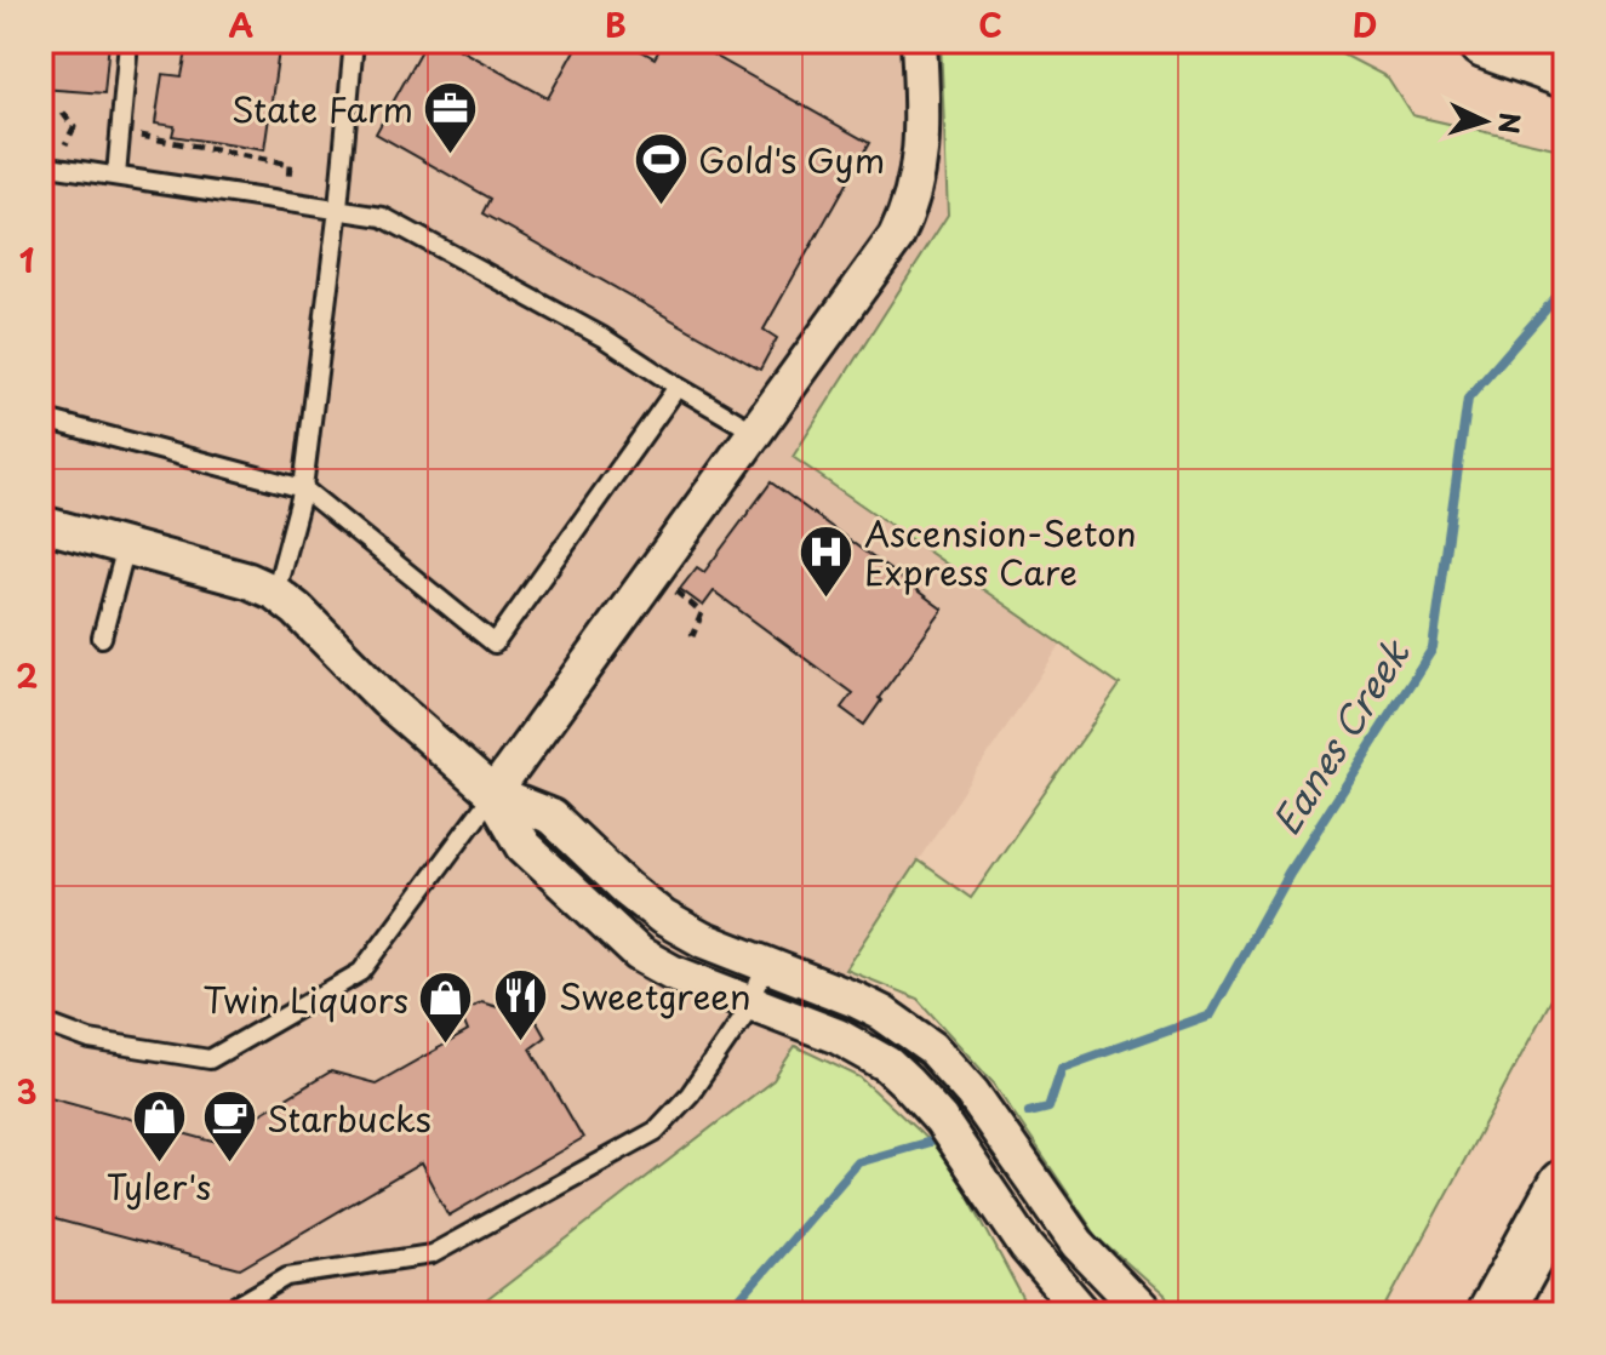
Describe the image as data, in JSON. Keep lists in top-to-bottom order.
{
  "water": ["Eanes Creek"],
  "places": {
    "office": ["State Farm"],
    "sports": ["Gold's Gym"],
    "hospital": ["Ascension-Seton Express Care"],
    "restaurant": ["Sweetgreen"],
    "shop": ["Twin Liquors", "Tyler's"],
    "cafe": ["Starbucks"]
  },
  "north": "right",
  "grid": {
    "columns": [
      "A",
      "B",
      "C",
      "D"
    ],
    "rows": ["1", "2", "3"]
  }
}
